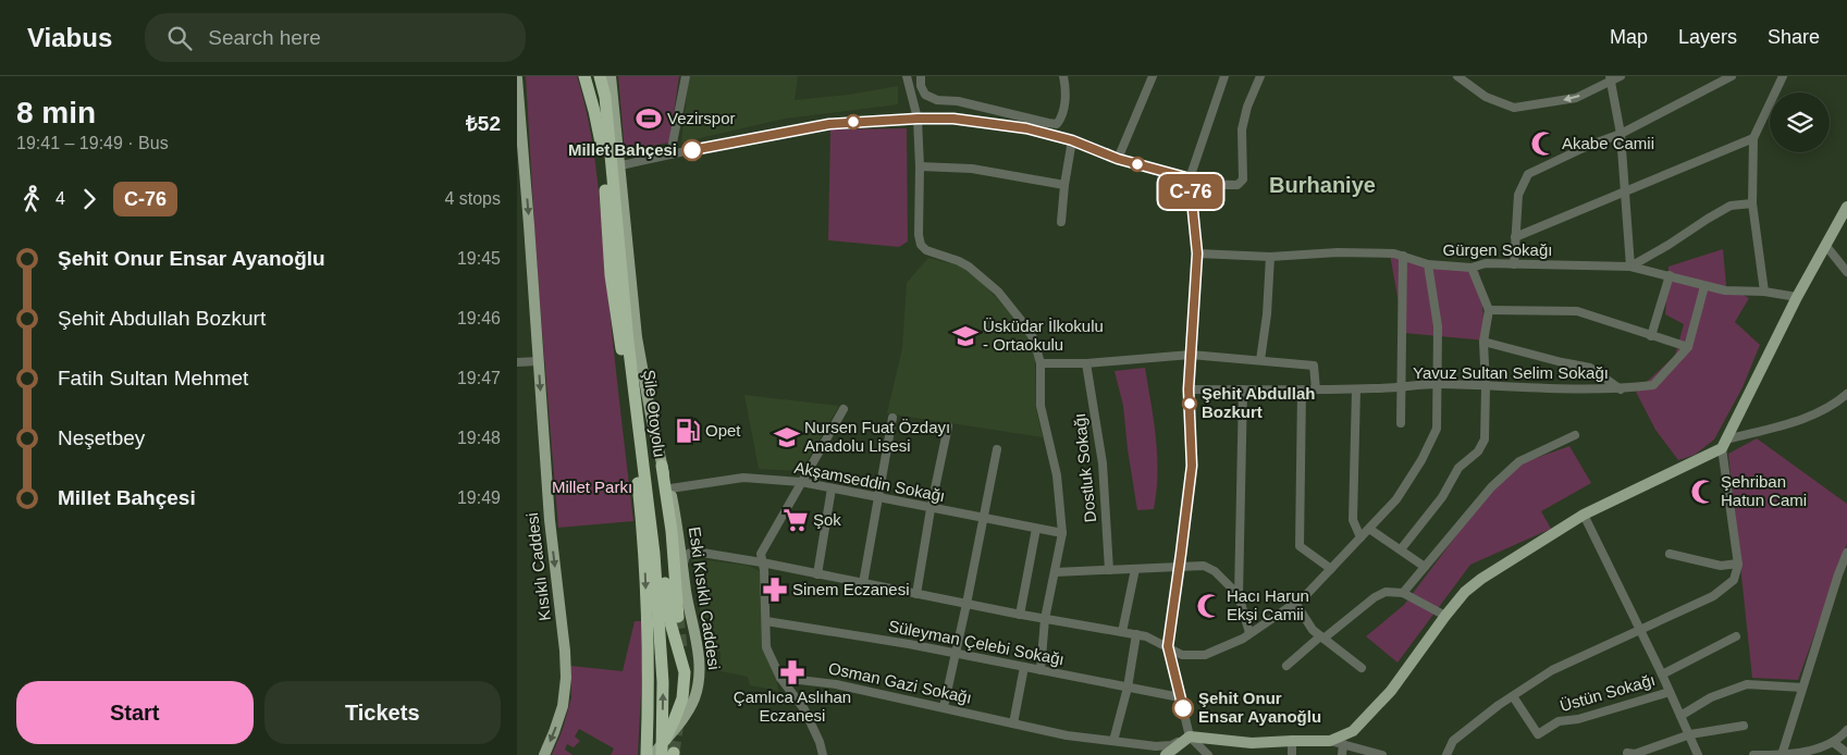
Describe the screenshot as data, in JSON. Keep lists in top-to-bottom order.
{
  "streets": {
    "highway": ["Şile Otoyolu"],
    "main road": ["Kısıklı Caddesi", "Eski Kısıklı Caddesi"],
    "street": [
      "Gürgen Sokağı",
      "Yavuz Sultan Selim Sokağı",
      "Dostluk Sokağı",
      "Akşamseddin Sokağı",
      "Süleyman Çelebi Sokağı",
      "Osman Gazi Sokağı",
      "Üstün Sokağı"
    ]
  },
  "crossings": [
    ["Gürgen Sokağı", "Yavuz Sultan Selim Sokağı"],
    ["Akşamseddin Sokağı", "Eski Kısıklı Caddesi"]
  ],
  "one_way": ["Kısıklı Caddesi"],
  "districts": ["Burhaniye"],
  "parks": ["Millet Parkı"],
  "places": {
    "sports": ["Vezirspor"],
    "mosque": ["Akabe Camii", "Şehriban Hatun Cami", "Hacı Harun Ekşi Camii"],
    "other": ["Millet Bahçesi", "Şehit Abdullah Bozkurt", "Şehit Onur Ensar Ayanoğlu"],
    "school or university": ["Üsküdar İlkokulu - Ortaokulu", "Nursen Fuat Özdayı Anadolu Lisesi"],
    "fuel station": ["Opet"],
    "supermarket": ["Şok"],
    "pharmacy": ["Sinem Eczanesi", "Çamlıca Aslıhan Eczanesi"]
  },
  "lines": ["bus line C-76"],
  "page": {
    "header": "Viabus",
    "search": "Search here",
    "nav": ["Map", "Layers", "Share"],
    "heading": ["8 min", "19:41 – 19:49 · Bus", "₺52"],
    "on_map": "C-76",
    "legs": ["4", "C-76", "4 stops"],
    "list": [
      {
        "name": "Şehit Onur Ensar Ayanoğlu",
        "value": "19:45"
      },
      {
        "name": "Şehit Abdullah Bozkurt",
        "value": "19:46"
      },
      {
        "name": "Fatih Sultan Mehmet",
        "value": "19:47"
      },
      {
        "name": "Neşetbey",
        "value": "19:48"
      },
      {
        "name": "Millet Bahçesi",
        "value": "19:49"
      }
    ],
    "buttons": ["Start", "Tickets"]
  }
}
